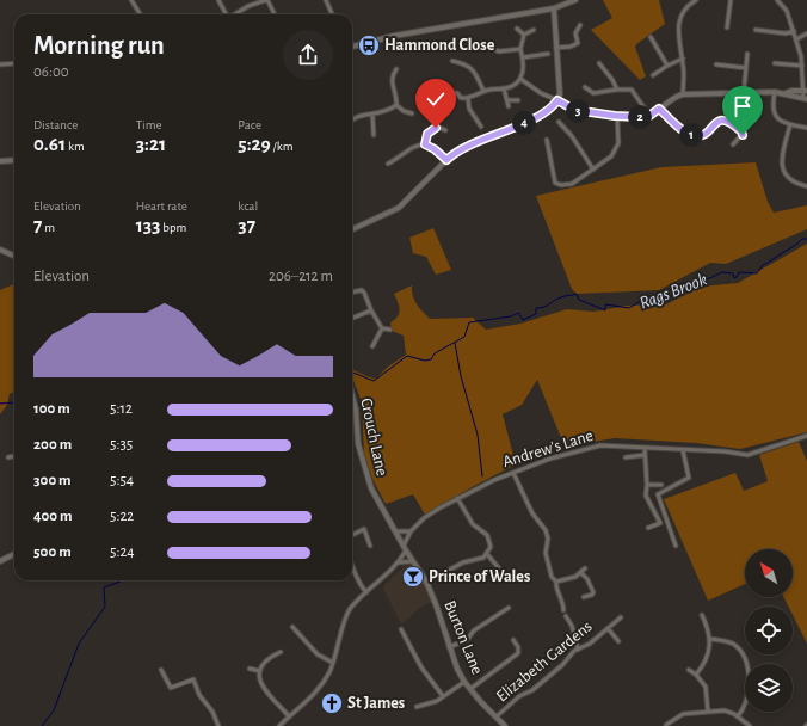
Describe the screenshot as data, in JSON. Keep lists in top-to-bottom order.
{
  "streets": {
    "street": [
      "Crouch Lane",
      "Andrew's Lane",
      "Burton Lane",
      "Elizabeth Gardens"
    ]
  },
  "crossings": [
    ["Crouch Lane", "Andrew's Lane"],
    ["Crouch Lane", "Burton Lane"],
    ["Burton Lane", "Elizabeth Gardens"]
  ],
  "water": ["Rags Brook"],
  "places": {
    "bus stop": ["Hammond Close"],
    "bar": ["Prince of Wales"],
    "church": ["St James"]
  },
  "north": "top left",
  "page": {
    "heading": ["Morning run", "06:00"],
    "stats": [
      ["Distance", "0.61 km"],
      ["Time", "3:21"],
      ["Pace", "5:29 /km"],
      ["Elevation", "7 m"],
      ["Heart rate", "133 bpm"],
      ["kcal", "37"]
    ],
    "pins": [
      "3",
      "2",
      "4",
      "1"
    ],
    "chart": ["Elevation", "206–212 m"],
    "list": [
      {
        "name": "100 m",
        "note": "5:12"
      },
      {
        "name": "200 m",
        "note": "5:35"
      },
      {
        "name": "300 m",
        "note": "5:54"
      },
      {
        "name": "400 m",
        "note": "5:22"
      },
      {
        "name": "500 m",
        "note": "5:24"
      }
    ]
  }
}
